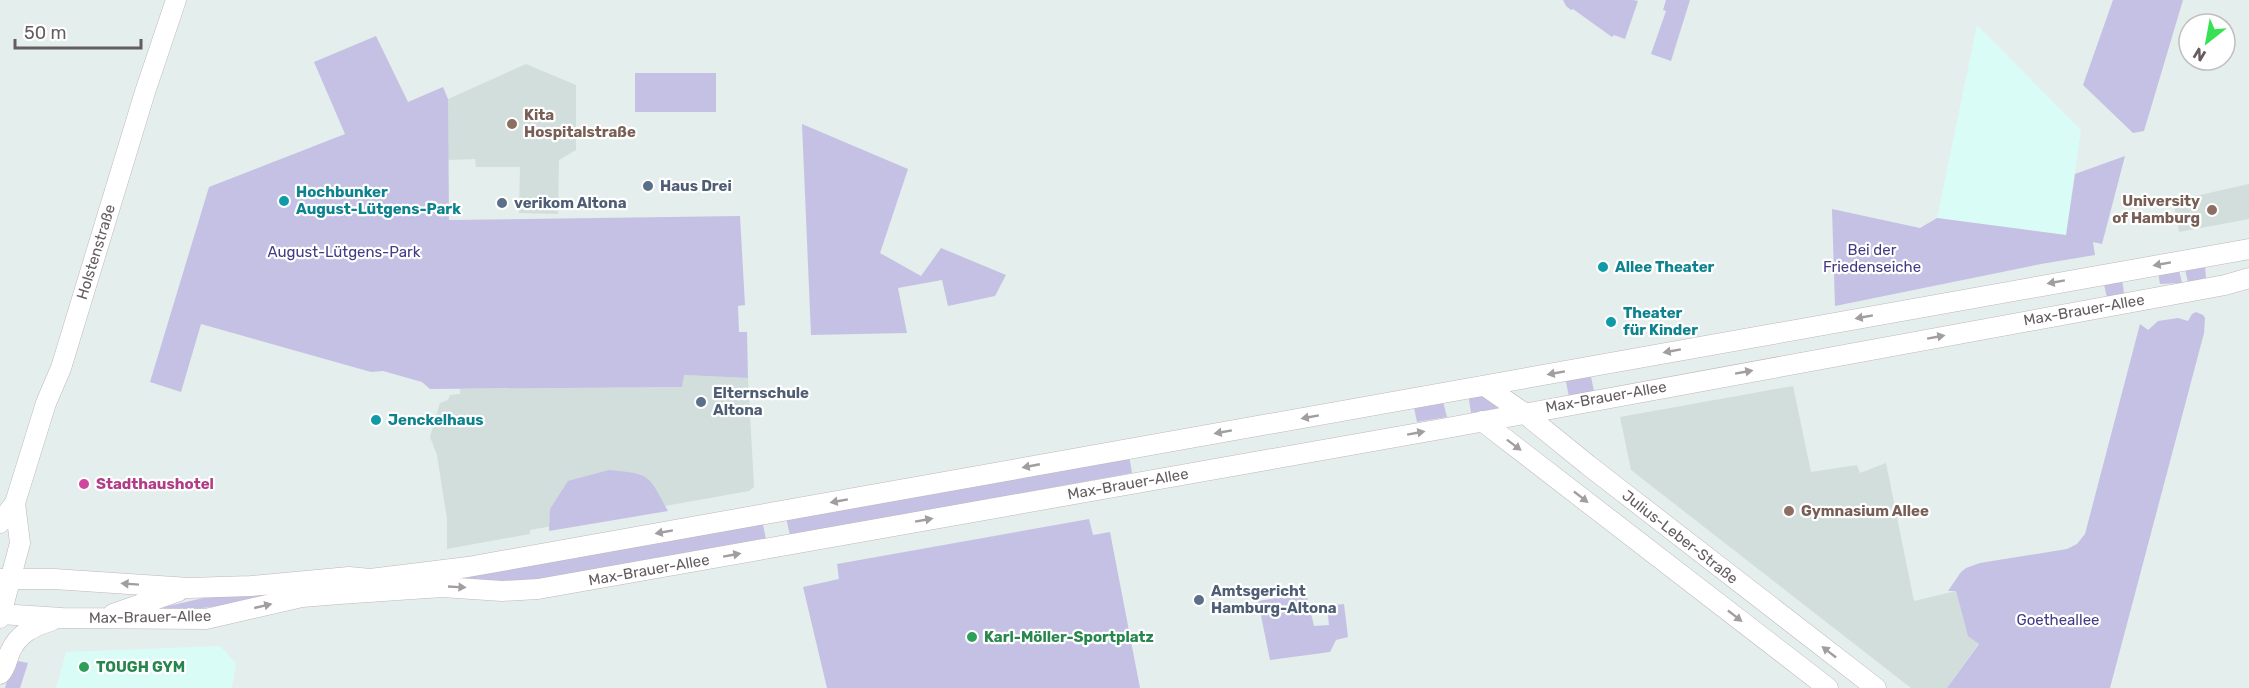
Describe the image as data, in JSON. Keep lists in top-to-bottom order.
{
  "streets": {
    "main road": ["Holstenstraße", "Max-Brauer-Allee", "Julius-Leber-Straße"]
  },
  "crossings": [
    ["Holstenstraße", "Max-Brauer-Allee"],
    ["Max-Brauer-Allee", "Julius-Leber-Straße"]
  ],
  "parks": ["Bei der Friedenseiche", "August-Lütgens-Park", "Goetheallee"],
  "places": [
    "Kita Hospitalstraße",
    "Haus Drei",
    "Hochbunker August-Lütgens-Park",
    "verikom Altona",
    "University of Hamburg",
    "Allee Theater",
    "Theater für Kinder",
    "Elternschule Altona",
    "Jenckelhaus",
    "Stadthaushotel",
    "Gymnasium Allee",
    "Amtsgericht Hamburg-Altona",
    "Karl-Möller-Sportplatz",
    "TOUGH GYM"
  ],
  "scale_bar": "50 m",
  "north": "bottom left"
}
